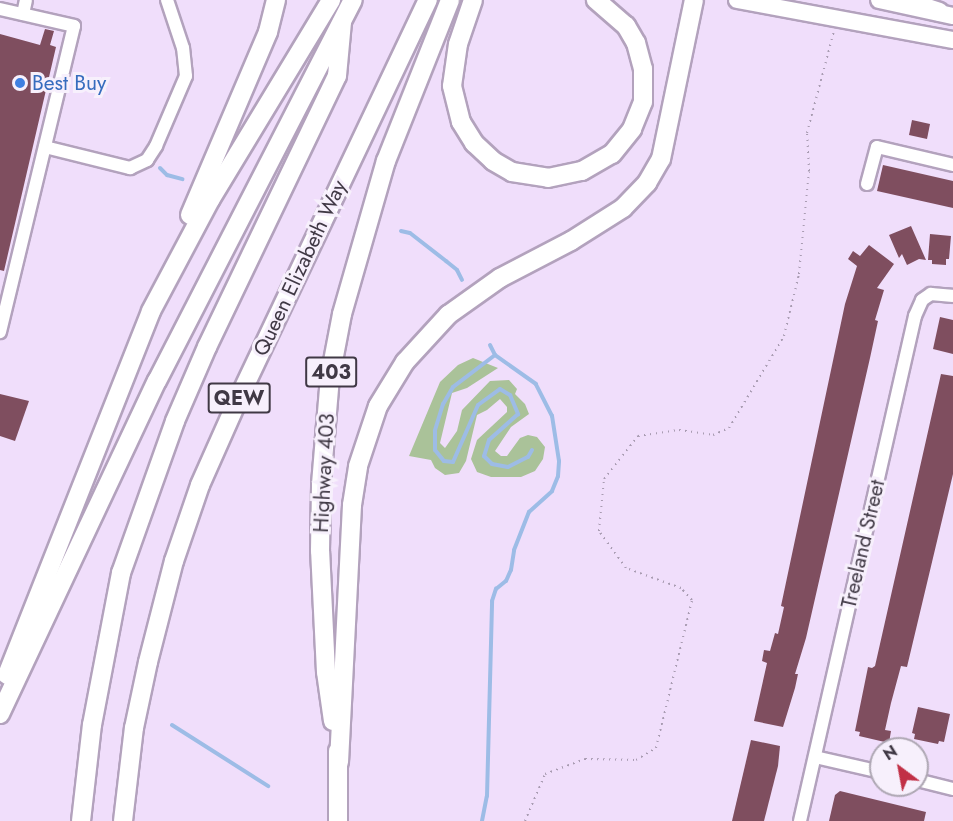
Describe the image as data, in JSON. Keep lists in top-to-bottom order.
{
  "streets": {
    "highway": [
      "Queen Elizabeth Way",
      "403",
      "QEW",
      "Highway 403"
    ],
    "street": ["Treeland Street"]
  },
  "places": ["Best Buy"],
  "north": "top left"
}
